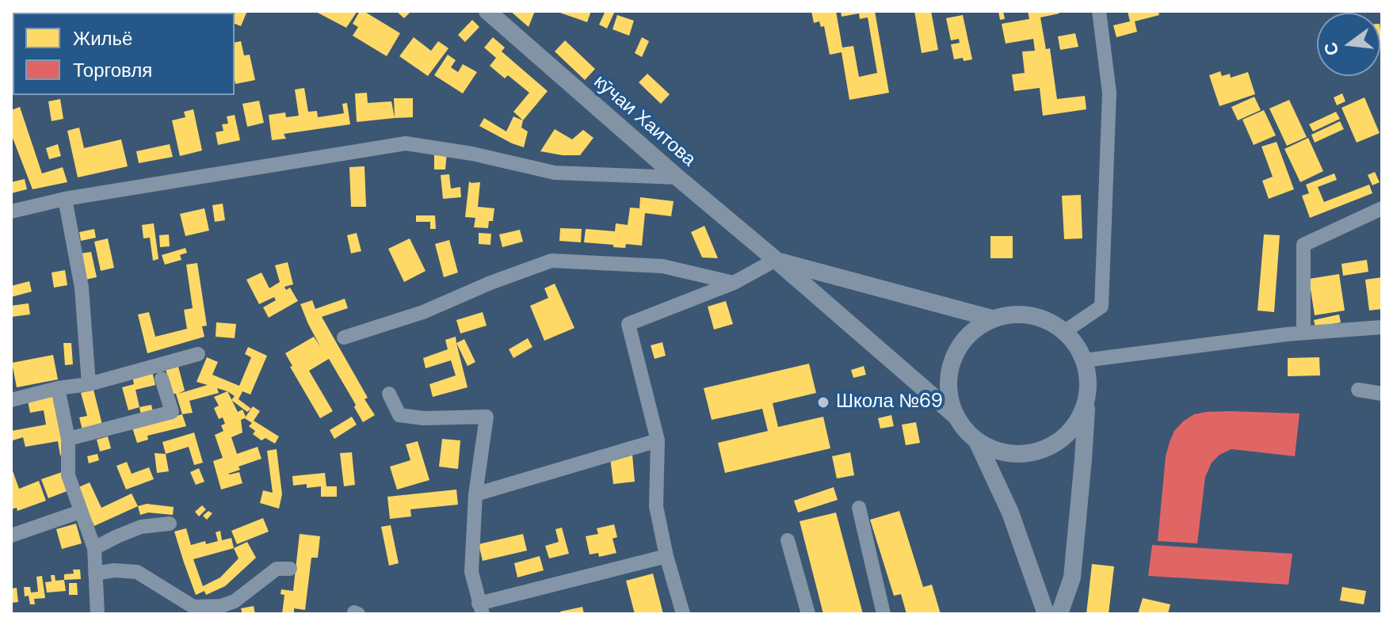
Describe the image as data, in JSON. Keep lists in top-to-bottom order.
{
  "streets": {
    "main road": ["кӯчаи Хаитова"]
  },
  "places": ["Школа №69"],
  "legend": ["Жильё", "Торговля"],
  "north": "left"
}
